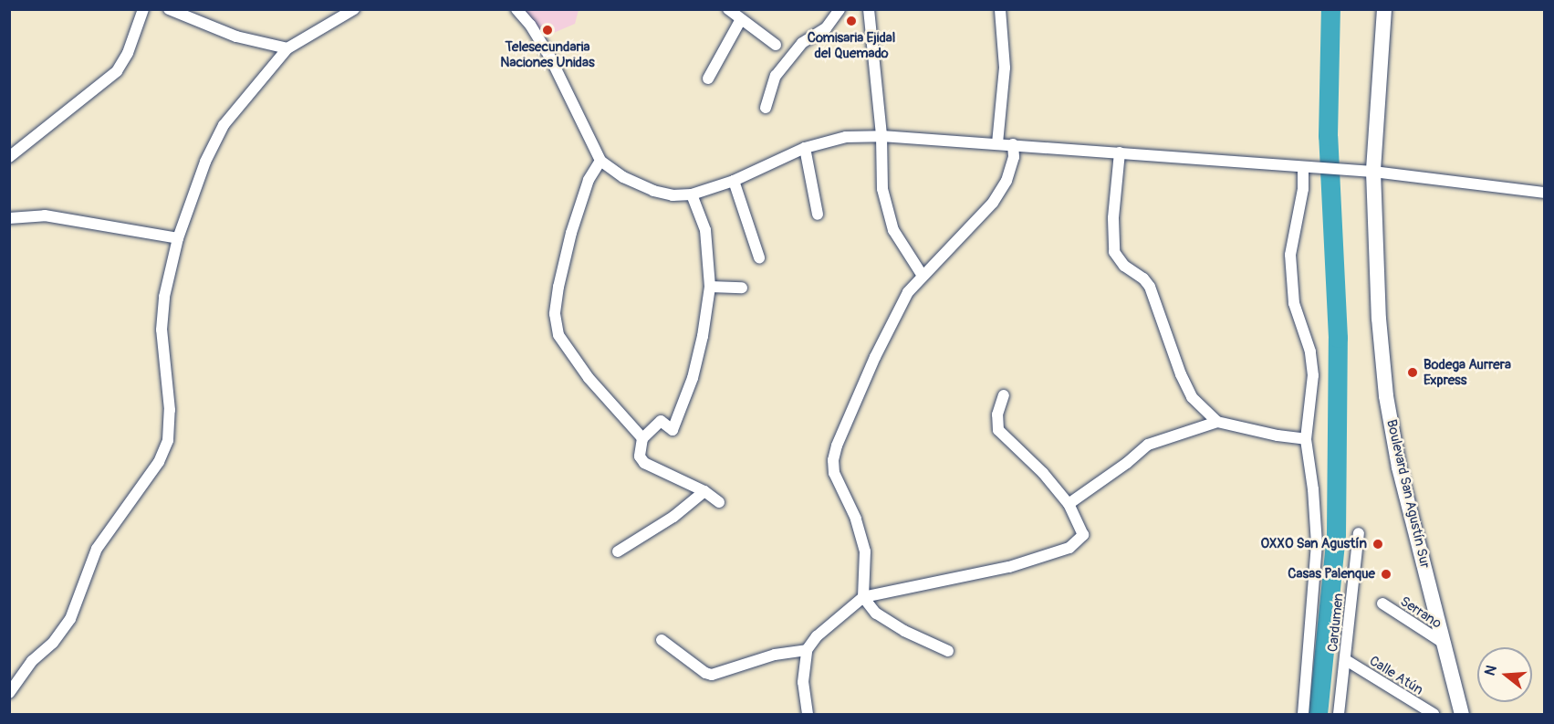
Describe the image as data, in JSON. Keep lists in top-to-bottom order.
{
  "streets": {
    "main road": ["Boulevard San Agustín Sur"],
    "street": ["Serrano", "Cardumen", "Calle Atún"]
  },
  "crossings": [
    ["Boulevard San Agustín Sur", "Serrano"],
    ["Cardumen", "Calle Atún"]
  ],
  "places": [
    "Comisaria Ejidal del Quemado",
    "Telesecundaria Naciones Unidas",
    "Bodega Aurrera Express",
    "OXXO San Agustín",
    "Casas Palenque"
  ],
  "north": "left"
}
